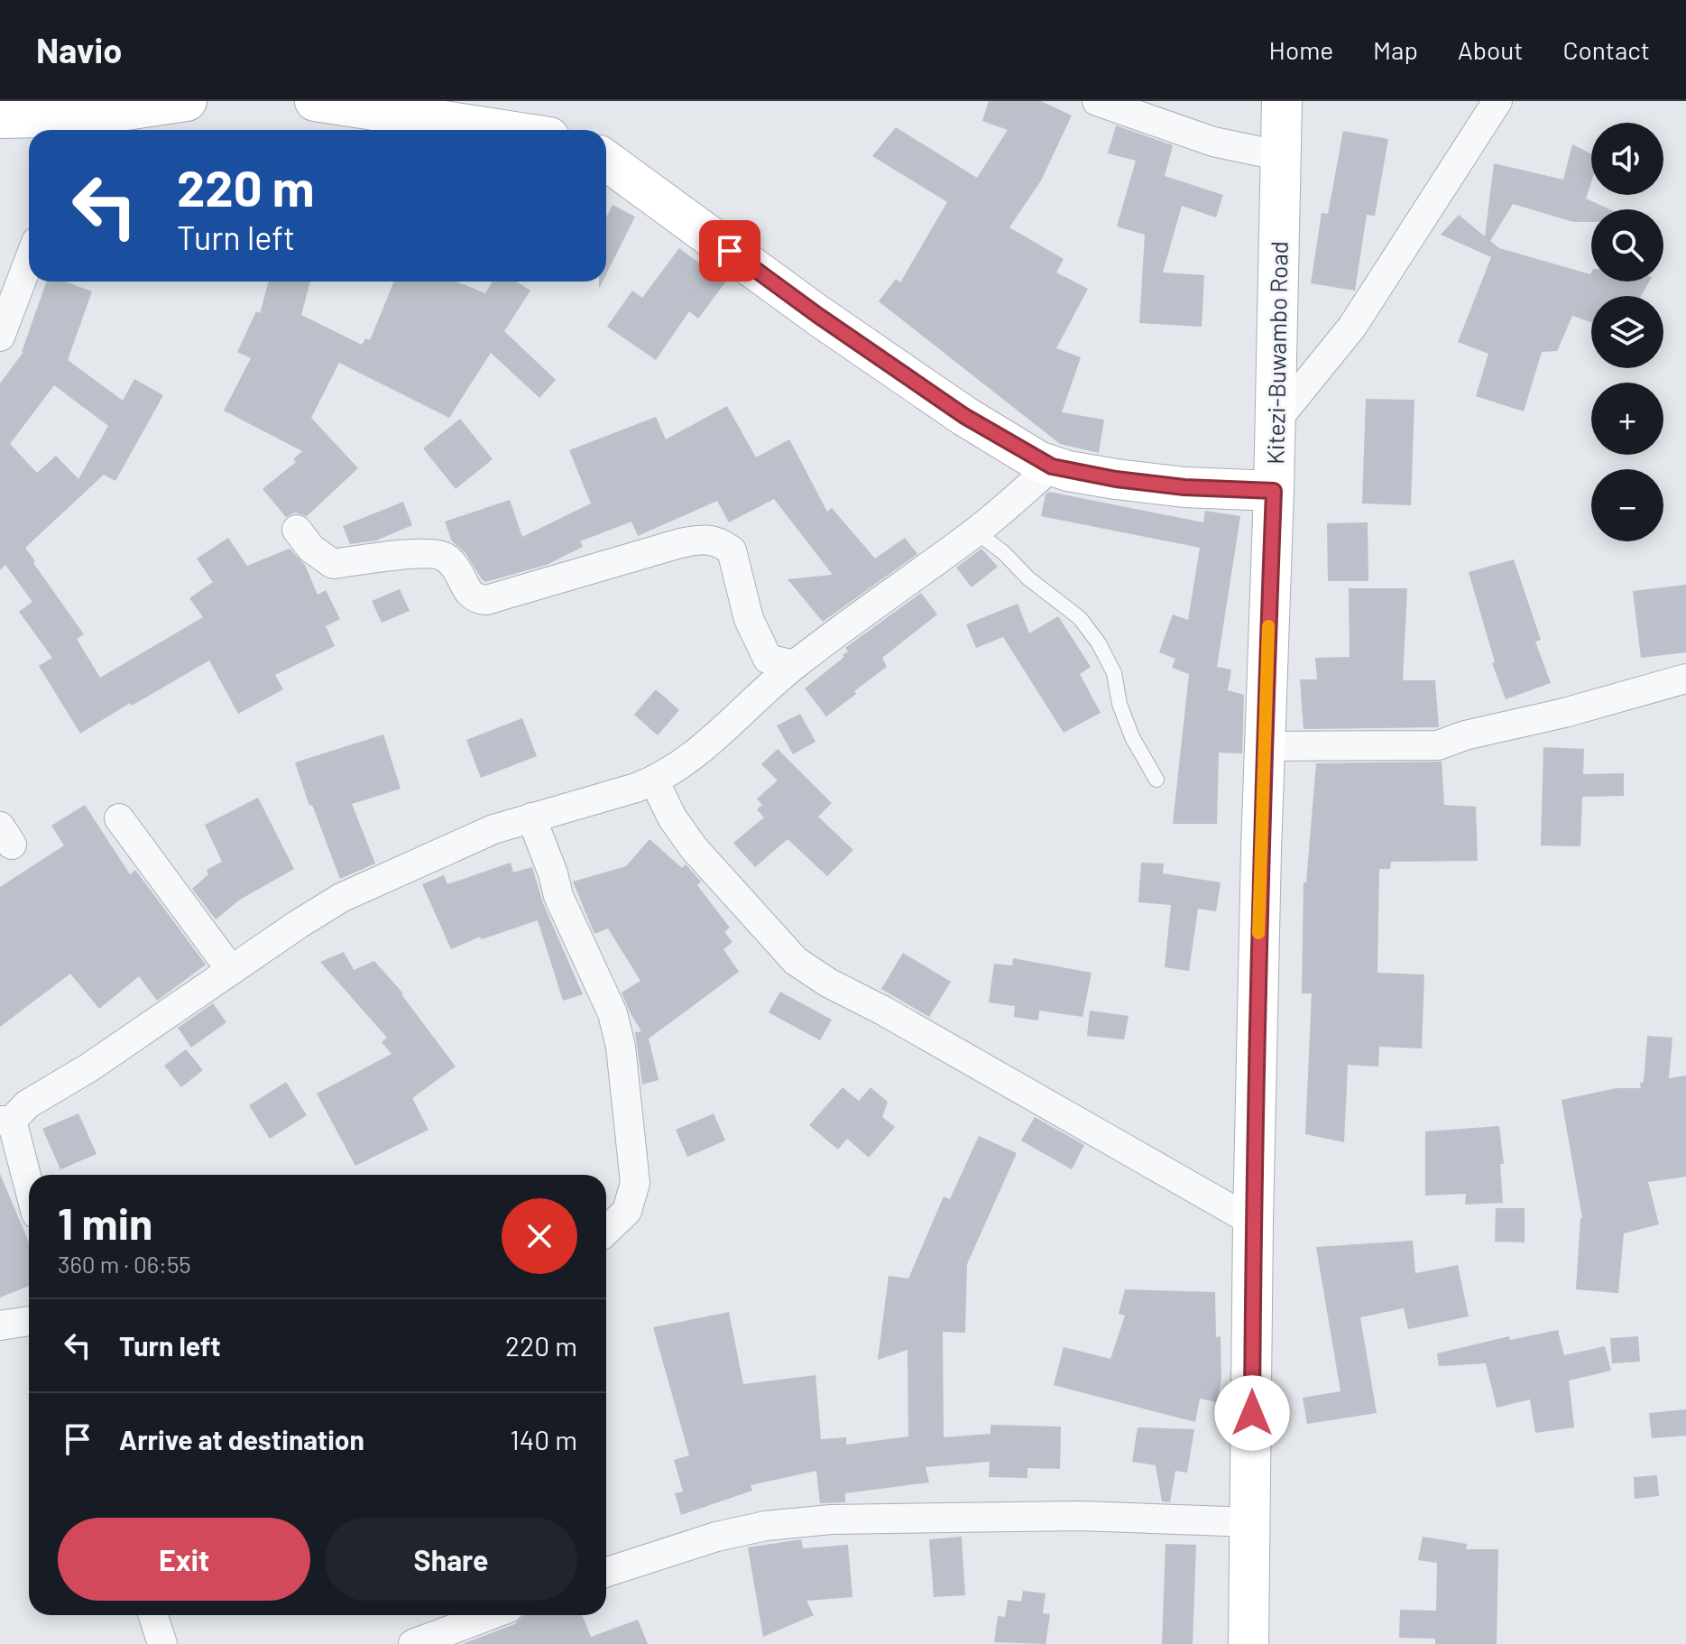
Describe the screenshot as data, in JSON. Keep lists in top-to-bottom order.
{
  "streets": {
    "street": ["Kitezi-Buwambo Road"]
  },
  "page": {
    "header": "Navio",
    "nav": [
      "Home",
      "Map",
      "About",
      "Contact"
    ],
    "map_buttons": ["+", "−"],
    "turn": ["220 m", "Turn left"],
    "heading": ["1 min", "360 m · 06:55"],
    "list": [
      {
        "name": "Turn left",
        "value": "220 m"
      },
      {
        "name": "Arrive at destination",
        "value": "140 m"
      }
    ],
    "buttons": ["Exit", "Share"]
  }
}
